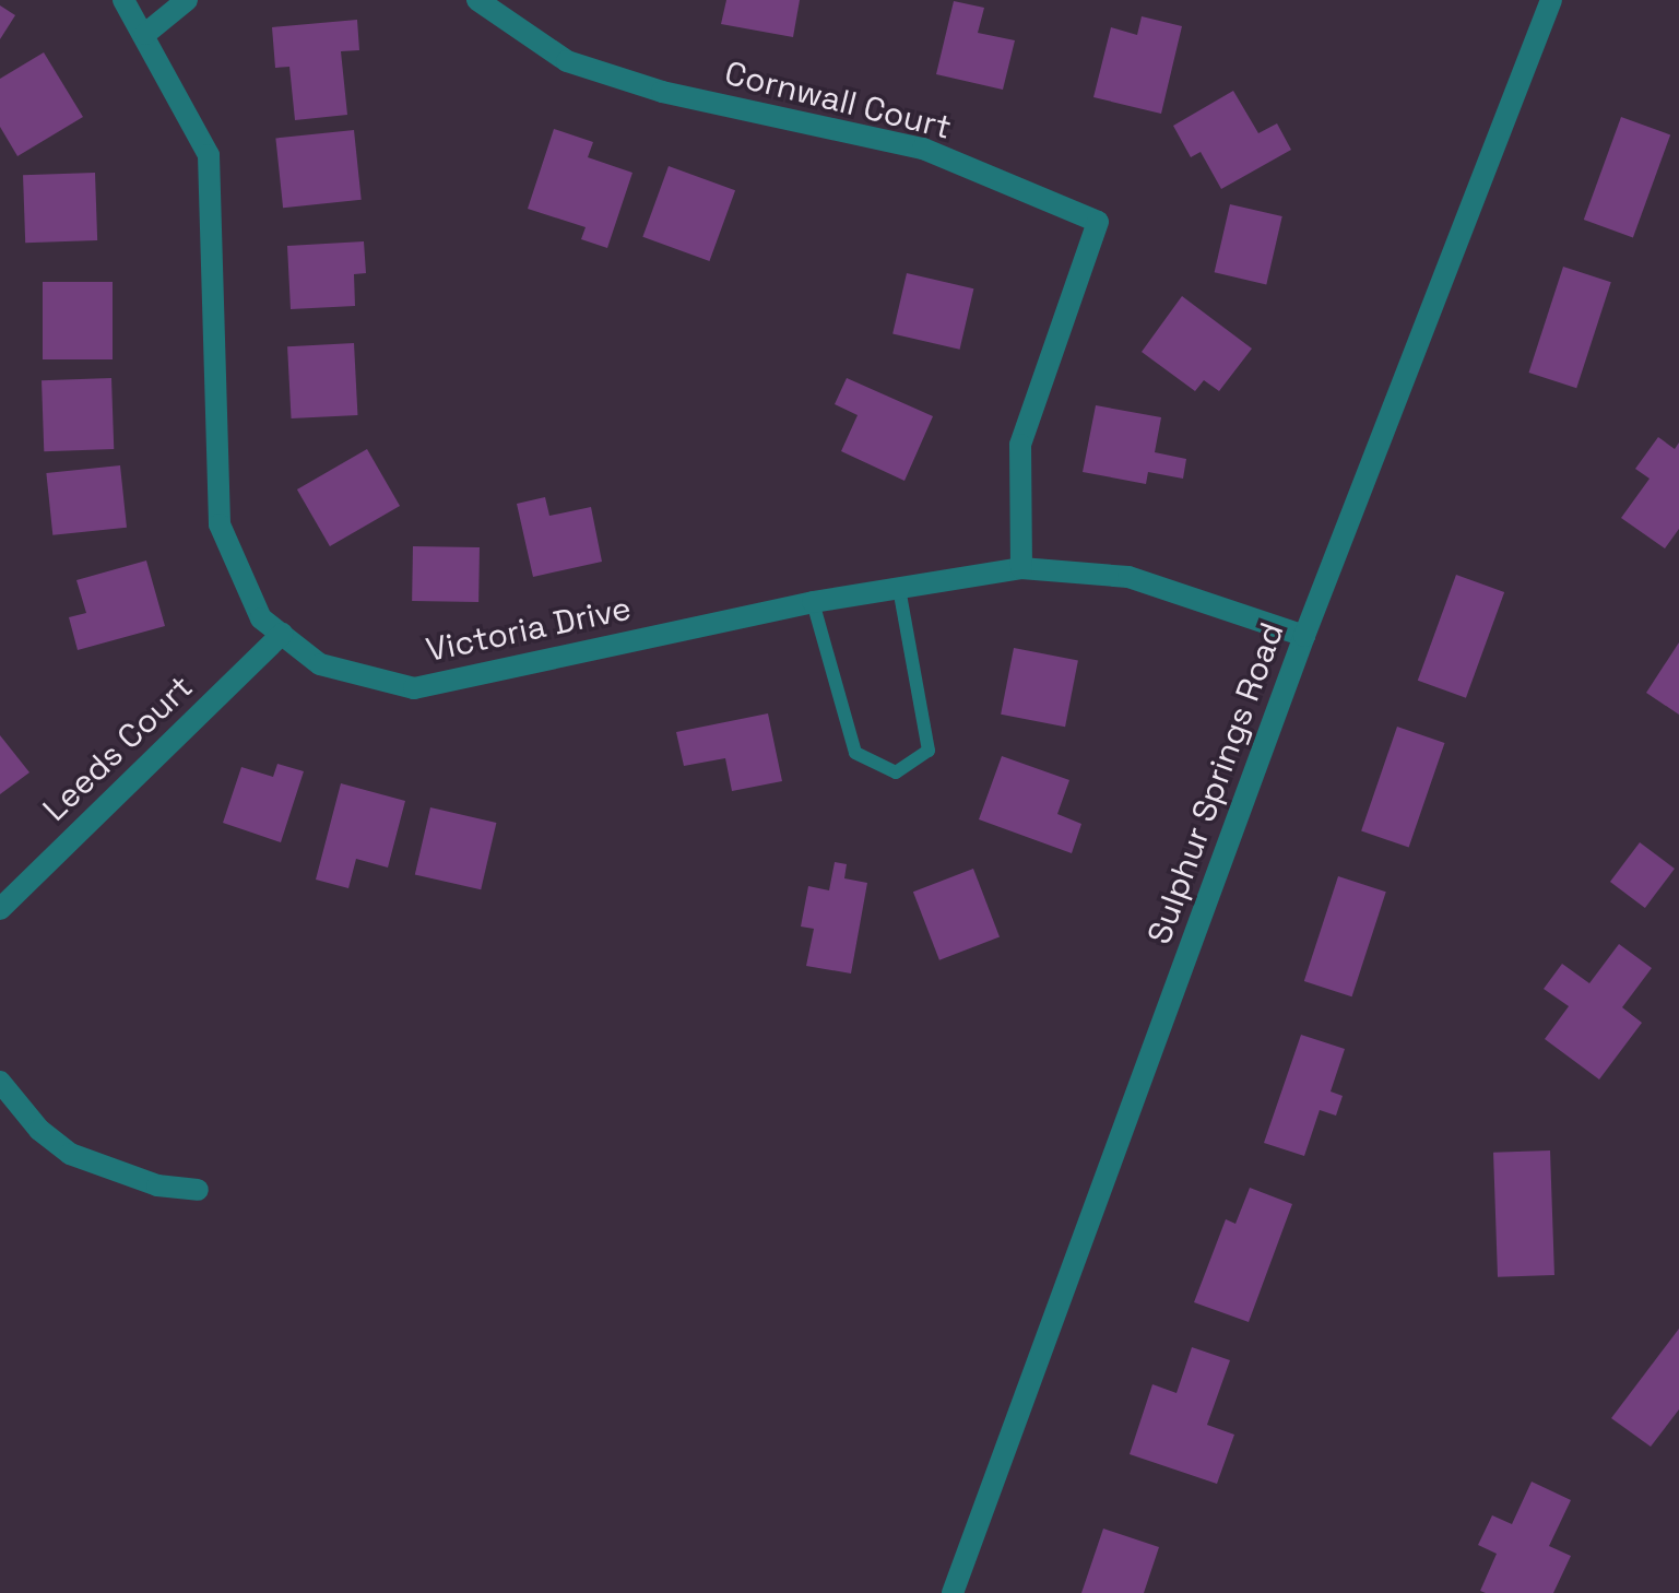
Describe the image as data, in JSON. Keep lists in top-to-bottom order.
{
  "streets": {
    "street": [
      "Cornwall Court",
      "Victoria Drive",
      "Leeds Court",
      "Sulphur Springs Road"
    ]
  },
  "crossings": [
    ["Cornwall Court", "Victoria Drive"],
    ["Victoria Drive", "Leeds Court"],
    ["Victoria Drive", "Sulphur Springs Road"]
  ]
}
